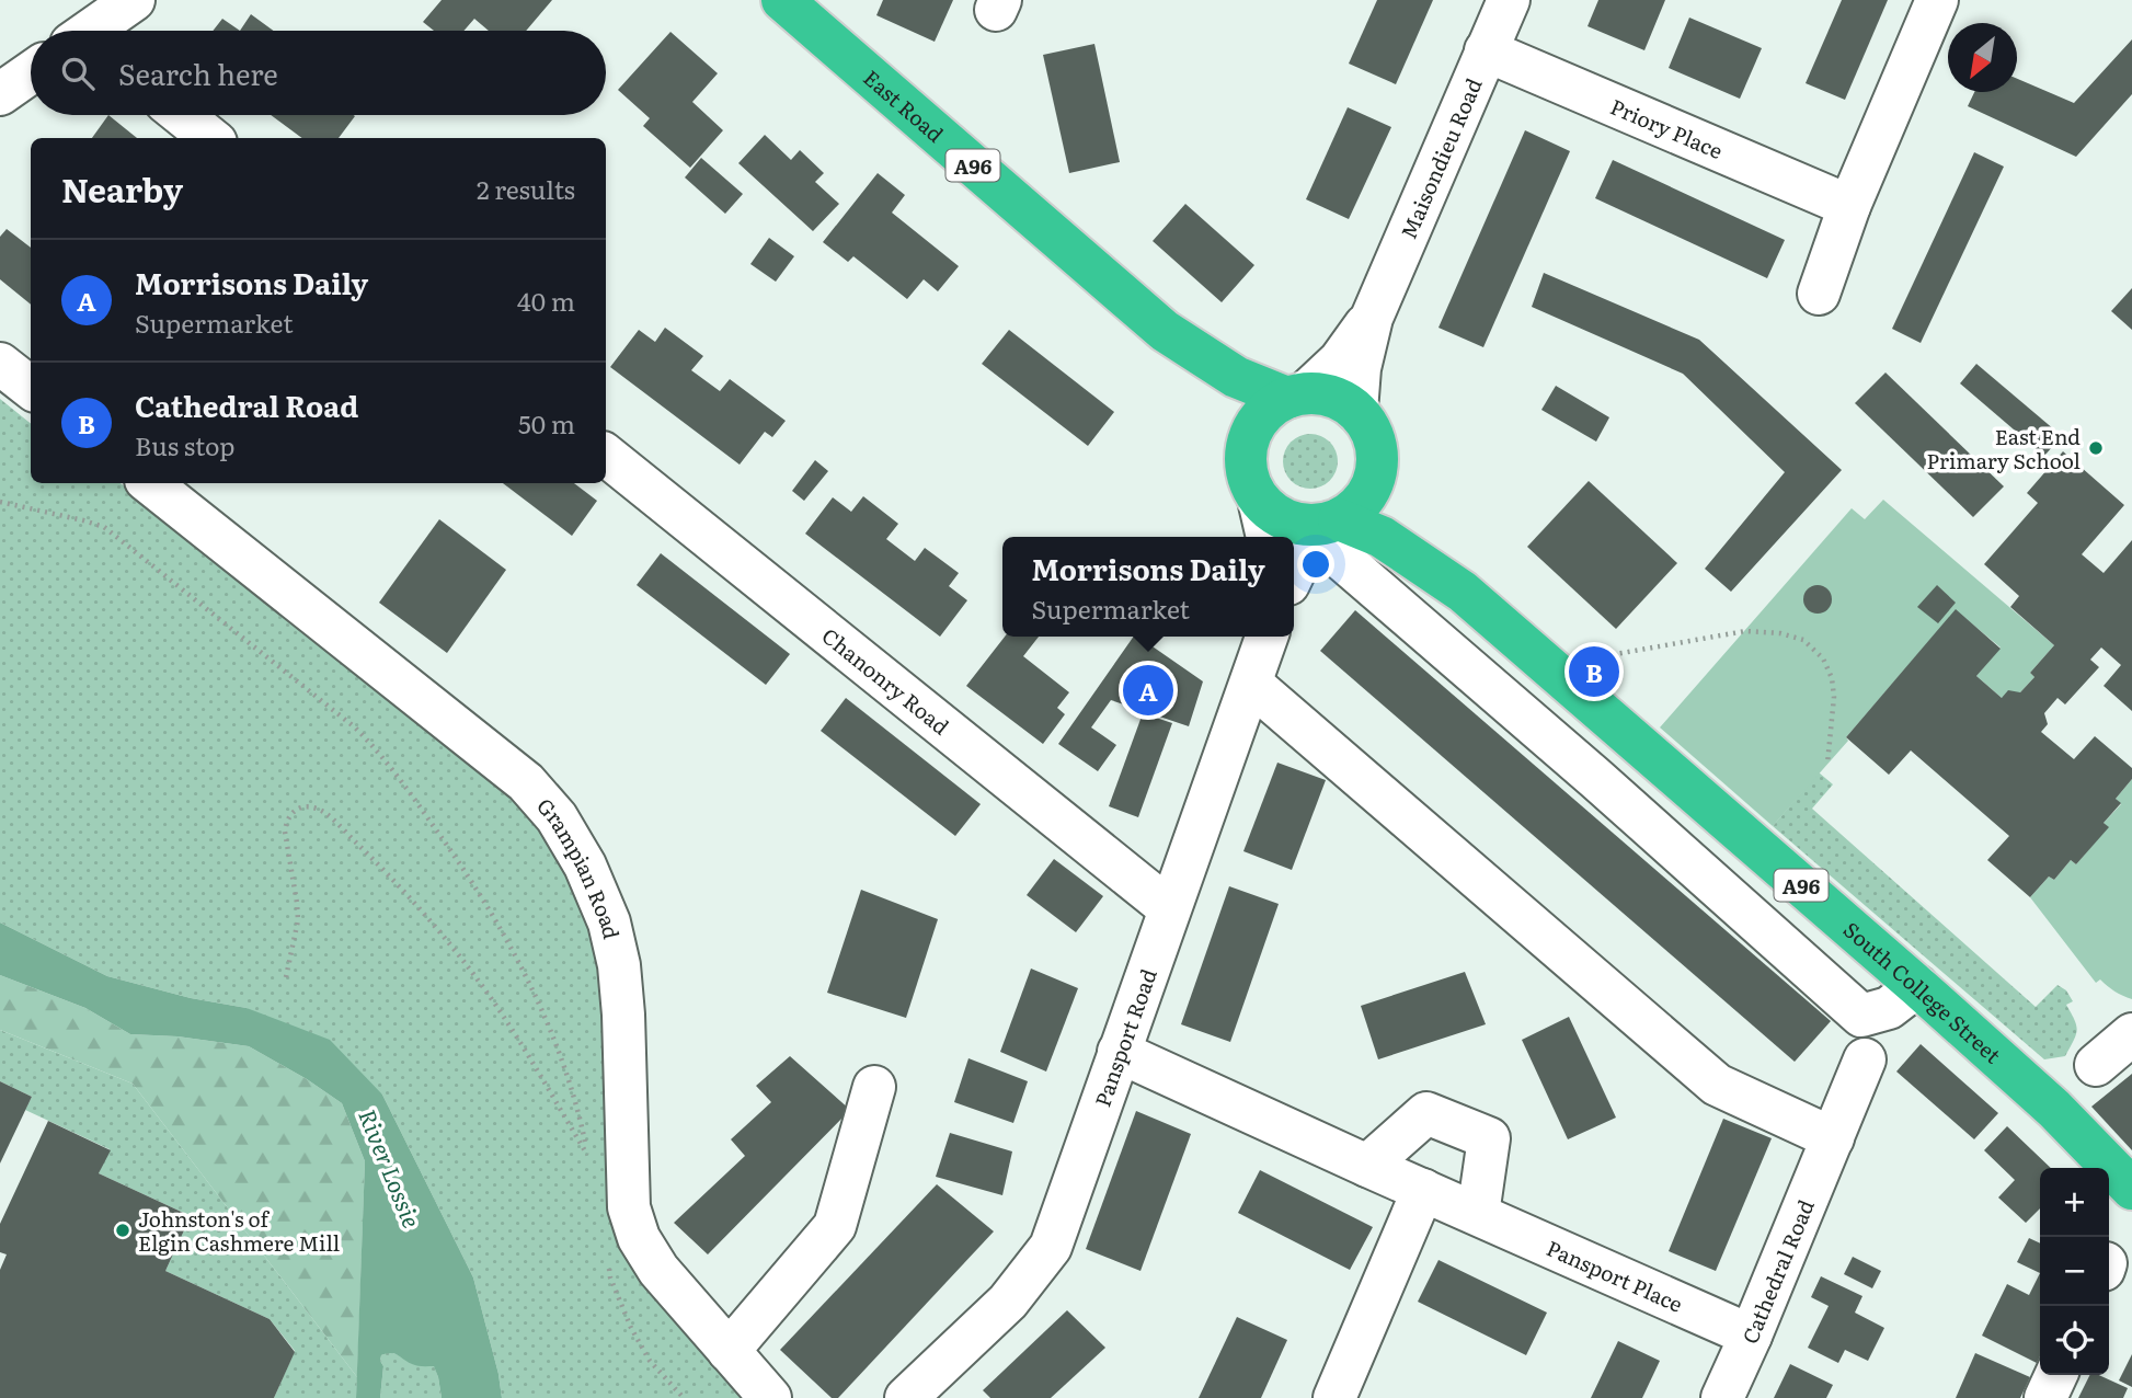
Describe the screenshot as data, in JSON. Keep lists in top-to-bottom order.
{
  "streets": {
    "highway": ["East Road", "A96", "South College Street"],
    "street": [
      "Priory Place",
      "Maisondieu Road",
      "Chanonry Road",
      "Grampian Road",
      "Pansport Road",
      "Cathedral Road",
      "Pansport Place"
    ]
  },
  "crossings": [
    ["East Road", "A96"],
    ["Priory Place", "Maisondieu Road"],
    ["A96", "South College Street"],
    ["Chanonry Road", "Pansport Road"],
    ["Pansport Road", "Pansport Place"],
    ["Cathedral Road", "Pansport Place"]
  ],
  "water": ["River Lossie"],
  "places": ["East End Primary School", "Johnston's of Elgin Cashmere Mill"],
  "north": "bottom left",
  "page": {
    "search": "Search here",
    "heading": ["Nearby", "2 results"],
    "list": [
      {
        "mark": "A",
        "name": "Morrisons Daily",
        "note": "Supermarket",
        "value": "40 m"
      },
      {
        "mark": "B",
        "name": "Cathedral Road",
        "note": "Bus stop",
        "value": "50 m"
      }
    ],
    "popup": ["Morrisons Daily", "Supermarket"],
    "pins": ["B", "A"],
    "map_buttons": ["+", "−"]
  }
}
